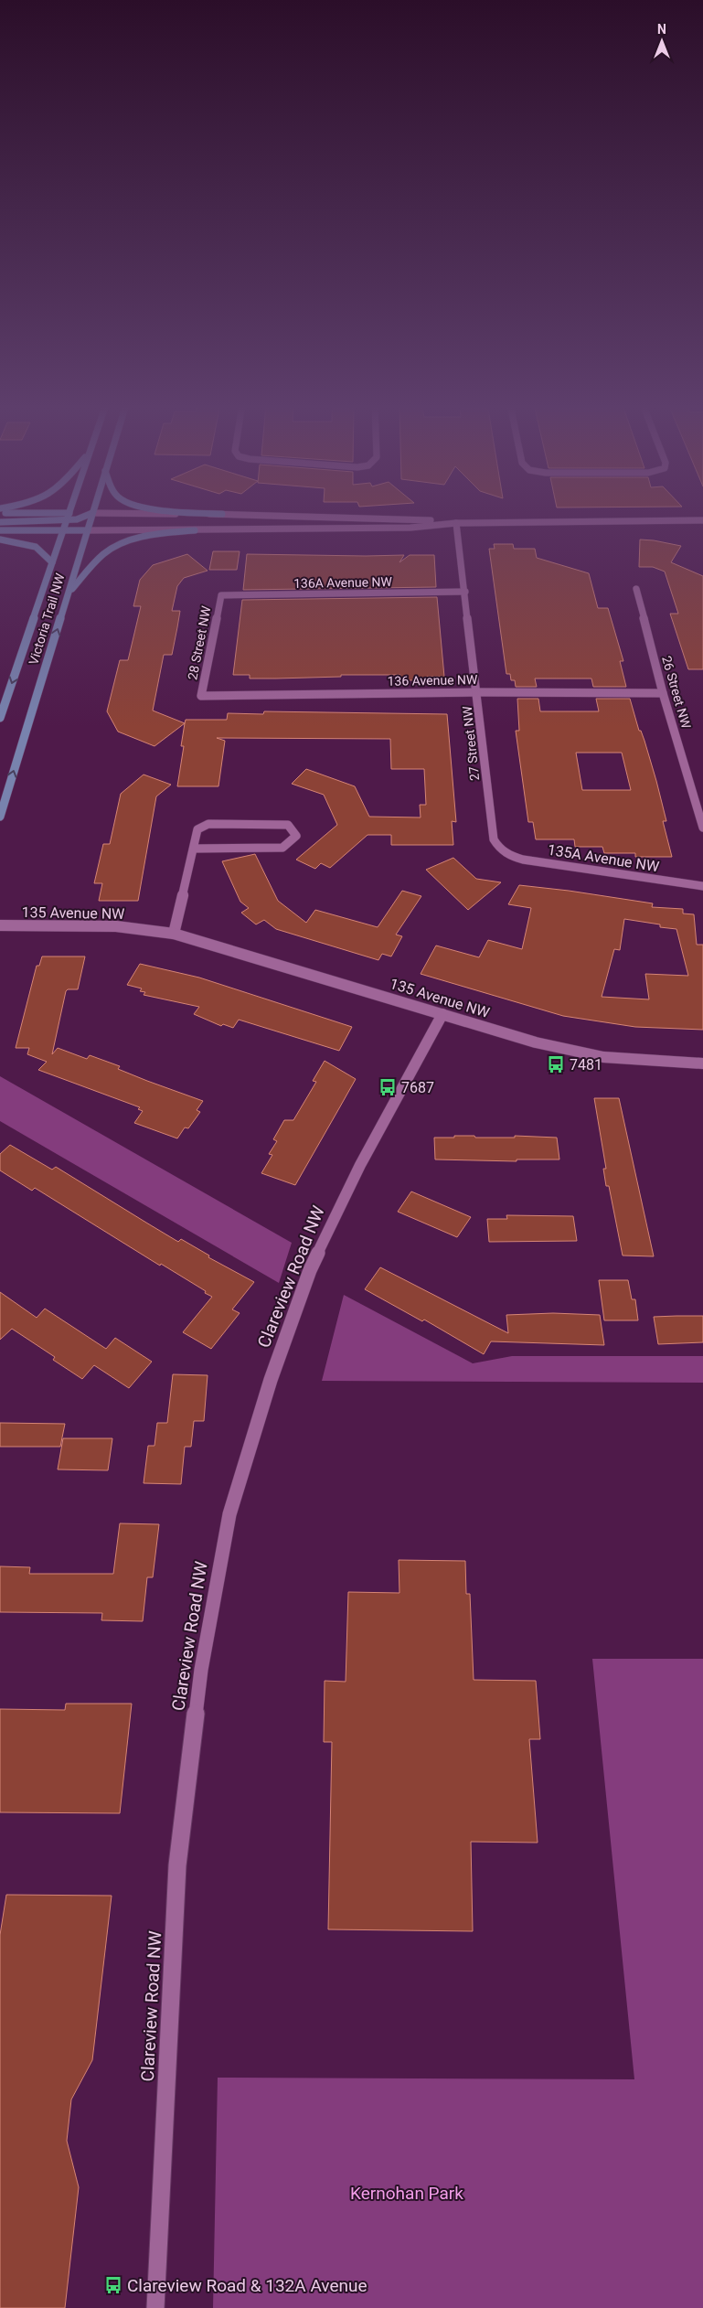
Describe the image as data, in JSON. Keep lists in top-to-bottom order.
{
  "streets": {
    "main road": ["Victoria Trail NW"],
    "street": [
      "136A Avenue NW",
      "28 Street NW",
      "136 Avenue NW",
      "26 Street NW",
      "27 Street NW",
      "135A Avenue NW",
      "135 Avenue NW",
      "Clareview Road NW"
    ]
  },
  "crossings": [
    ["136A Avenue NW", "28 Street NW"],
    ["136A Avenue NW", "27 Street NW"],
    ["28 Street NW", "136 Avenue NW"],
    ["136 Avenue NW", "26 Street NW"],
    ["136 Avenue NW", "27 Street NW"],
    ["27 Street NW", "135A Avenue NW"],
    ["135 Avenue NW", "Clareview Road NW"]
  ],
  "parks": ["Kernohan Park"],
  "places": {
    "bus stop": ["7481", "7687", "Clareview Road & 132A Avenue"]
  },
  "north": "top"
}
